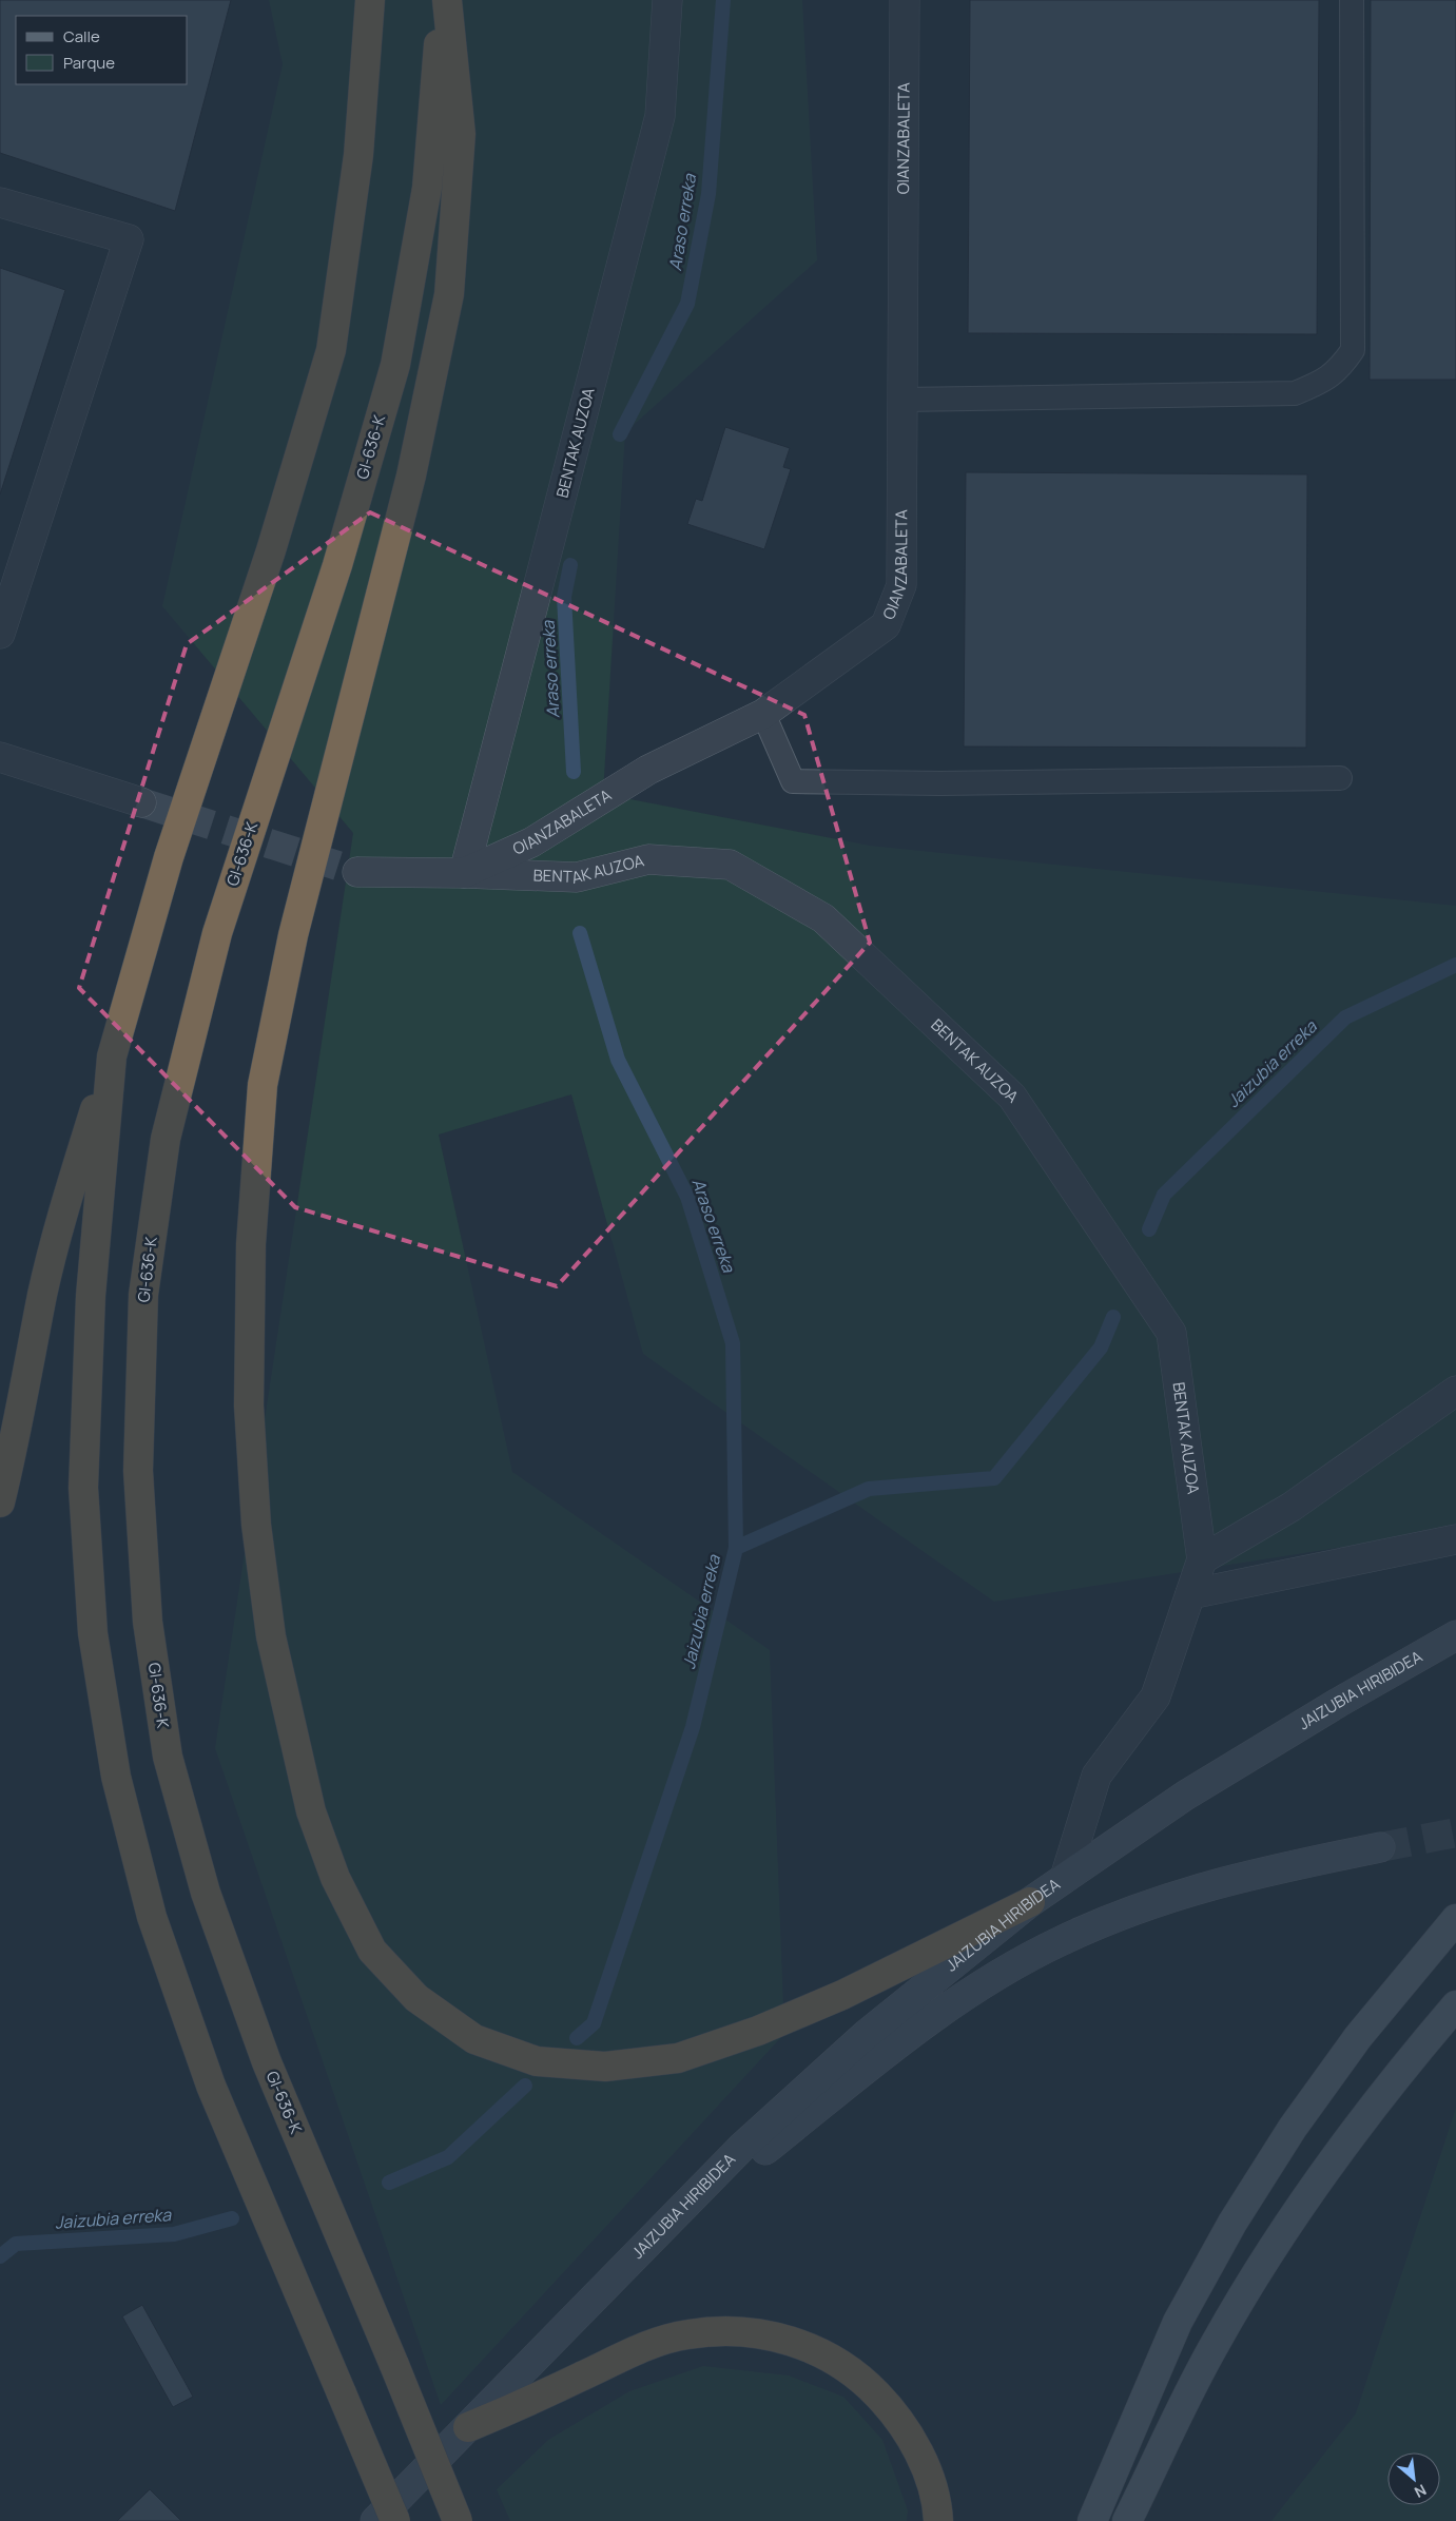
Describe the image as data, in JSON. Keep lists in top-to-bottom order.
{
  "streets": {
    "highway": ["GI-636-K"],
    "main road": ["JAIZUBIA HIRIBIDEA"],
    "street": ["OIANZABALETA", "BENTAK AUZOA"]
  },
  "crossings": [
    ["OIANZABALETA", "BENTAK AUZOA"],
    ["BENTAK AUZOA", "JAIZUBIA HIRIBIDEA"]
  ],
  "water": ["Araso erreka", "Jaizubia erreka"],
  "legend": ["Calle", "Parque"],
  "north": "bottom right"
}
